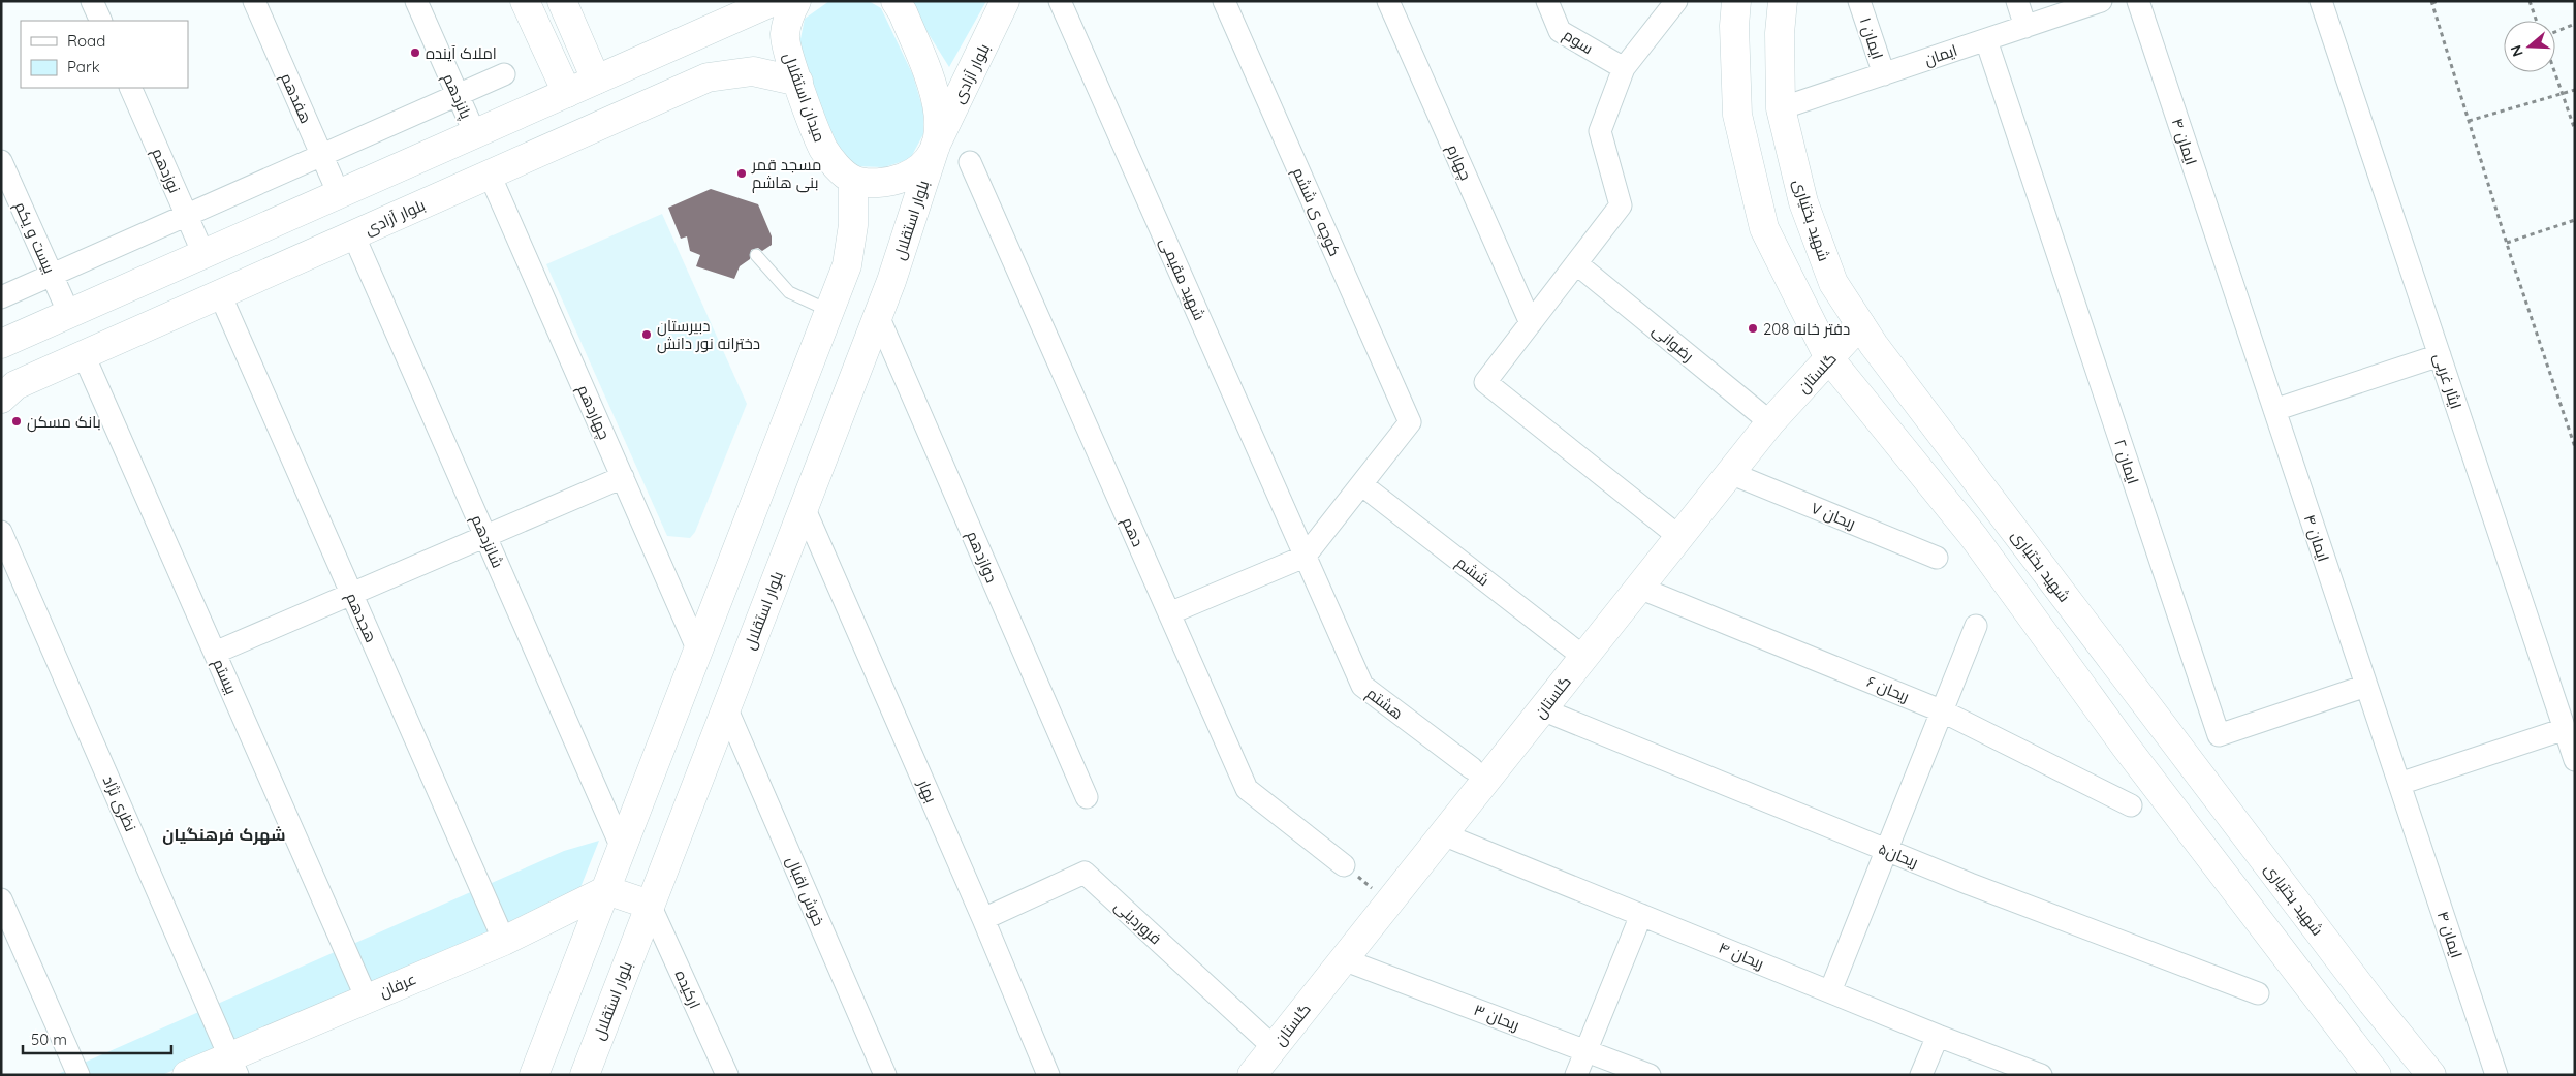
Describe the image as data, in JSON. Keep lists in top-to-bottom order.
{
  "streets": {
    "main road": [
      "بلوار آزادی",
      "میدان استقلال",
      "بلوار استقلال",
      "شهید بختیاری",
      "گلستان",
      "عرفان"
    ],
    "street": [
      "ایمان ۱",
      "سوم",
      "ایمان",
      "پانزدهم",
      "هفدهم",
      "ایمان ۴",
      "چهارم",
      "نوزدهم",
      "کوچه ی ششم",
      "بیست و یکم",
      "شهید مقیمی",
      "رضوانی",
      "ایثار غربی",
      "چهاردهم",
      "ایمان ۲",
      "ریحان ۷",
      "دهم",
      "شانزدهم",
      "دوازدهم",
      "ششم",
      "هجدهم",
      "بیستم",
      "ریحان ۶",
      "هشتم",
      "بهار",
      "نظری نژاد",
      "ریحان۵",
      "خوش اقبال",
      "فروردینی",
      "ریحان ۴",
      "ارکیده",
      "ریحان ۳"
    ]
  },
  "crossings": [
    ["ایمان ۱", "ایمان"],
    ["ایمان", "شهید بختیاری"],
    ["ایمان", "ایمان ۲"],
    ["بلوار آزادی", "میدان استقلال"],
    ["بلوار آزادی", "بلوار استقلال"],
    ["بلوار آزادی", "چهاردهم"],
    ["بلوار آزادی", "شانزدهم"],
    ["بلوار آزادی", "هجدهم"],
    ["بلوار آزادی", "بیستم"],
    ["ایمان ۴", "ایمان ۲"],
    ["کوچه ی ششم", "ششم"],
    ["بلوار استقلال", "دوازدهم"],
    ["بلوار استقلال", "بهار"],
    ["بلوار استقلال", "خوش اقبال"],
    ["بلوار استقلال", "ارکیده"],
    ["شهید بختیاری", "گلستان"],
    ["شهید مقیمی", "هشتم"],
    ["رضوانی", "گلستان"],
    ["گلستان", "ریحان ۷"],
    ["گلستان", "ششم"],
    ["گلستان", "ریحان ۶"],
    ["گلستان", "ریحان۵"],
    ["گلستان", "فروردینی"],
    ["گلستان", "ریحان ۴"],
    ["گلستان", "ریحان ۳"],
    ["هجدهم", "عرفان"],
    ["بیستم", "عرفان"],
    ["بهار", "فروردینی"],
    ["نظری نژاد", "عرفان"]
  ],
  "districts": ["شهرک فرهنگیان"],
  "places": [
    "املاک آینده",
    "مسجد قمر بنی هاشم",
    "دفتر خانه 208",
    "دبیرستان دخترانه نور دانش",
    "بانک مسکن"
  ],
  "legend": ["Road", "Park"],
  "scale_bar": "50 m",
  "north": "left"
}
